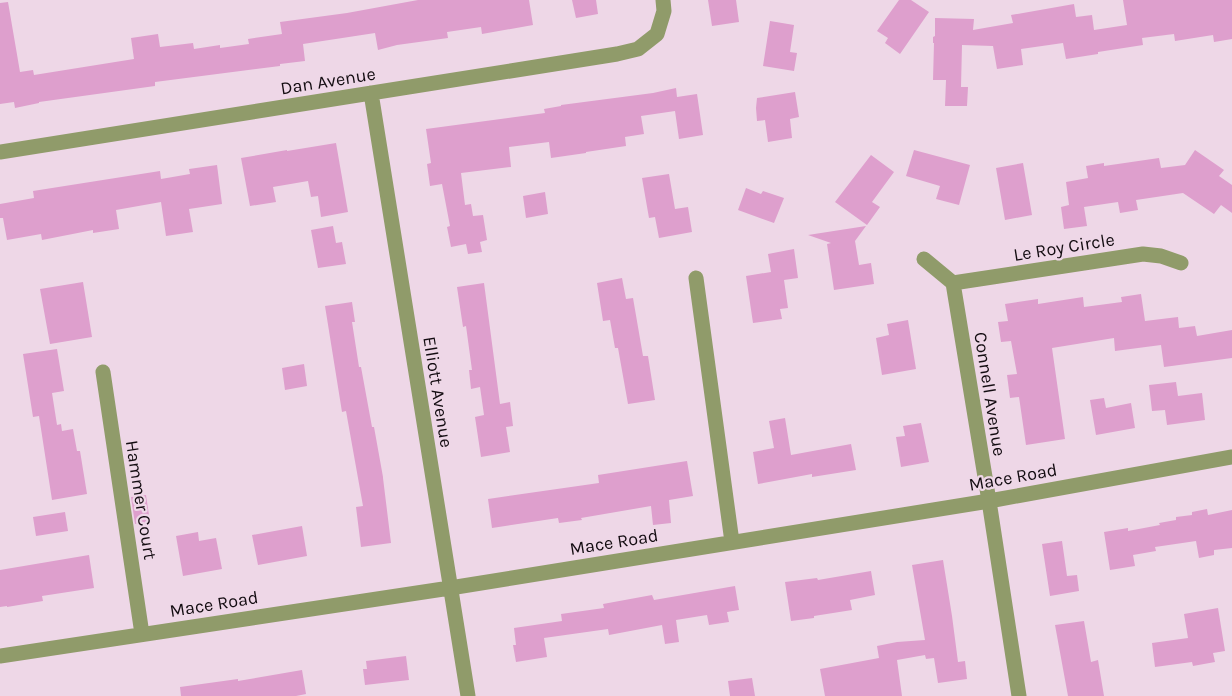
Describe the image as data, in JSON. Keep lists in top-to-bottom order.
{
  "streets": {
    "street": [
      "Dan Avenue",
      "Le Roy Circle",
      "Elliott Avenue",
      "Connell Avenue",
      "Mace Road",
      "Hammer Court"
    ]
  },
  "crossings": [
    ["Dan Avenue", "Elliott Avenue"],
    ["Le Roy Circle", "Connell Avenue"],
    ["Elliott Avenue", "Mace Road"],
    ["Connell Avenue", "Mace Road"],
    ["Mace Road", "Hammer Court"]
  ]
}
